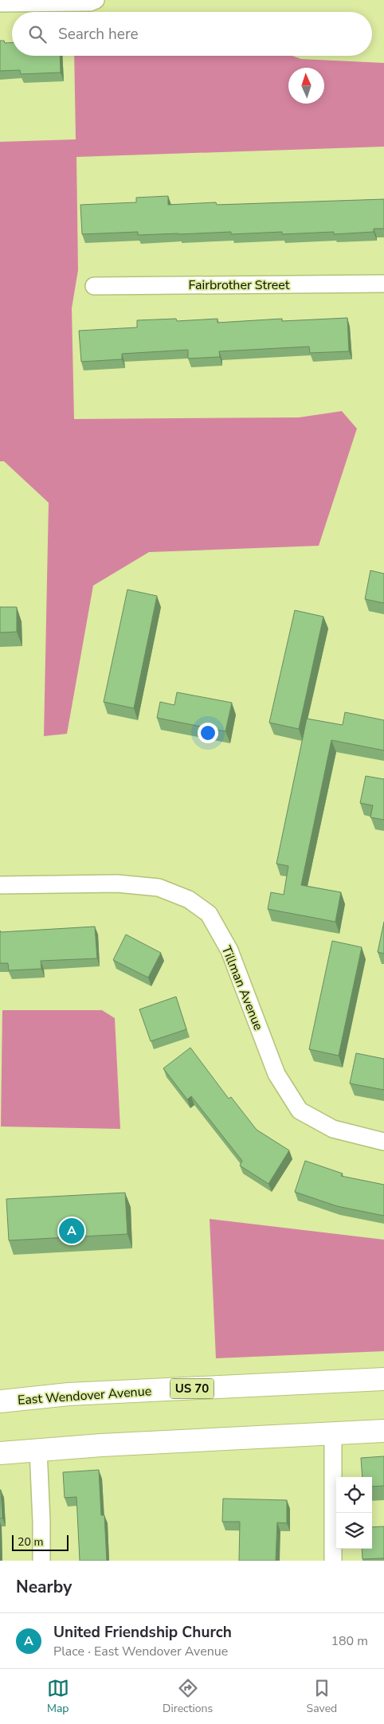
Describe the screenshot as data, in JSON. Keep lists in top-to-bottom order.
{
  "streets": {
    "highway": ["US 70", "East Wendover Avenue"],
    "street": ["Fairbrother Street", "Tillman Avenue"]
  },
  "scale_bar": "20 m",
  "north": "top",
  "page": {
    "search": "Search here",
    "pins": "A",
    "scale": "20 m",
    "heading": "Nearby",
    "list": [
      {
        "mark": "A",
        "name": "United Friendship Church",
        "note": "Place · East Wendover Avenue",
        "value": "180 m"
      }
    ],
    "nav": ["Map", "Directions", "Saved"]
  }
}
